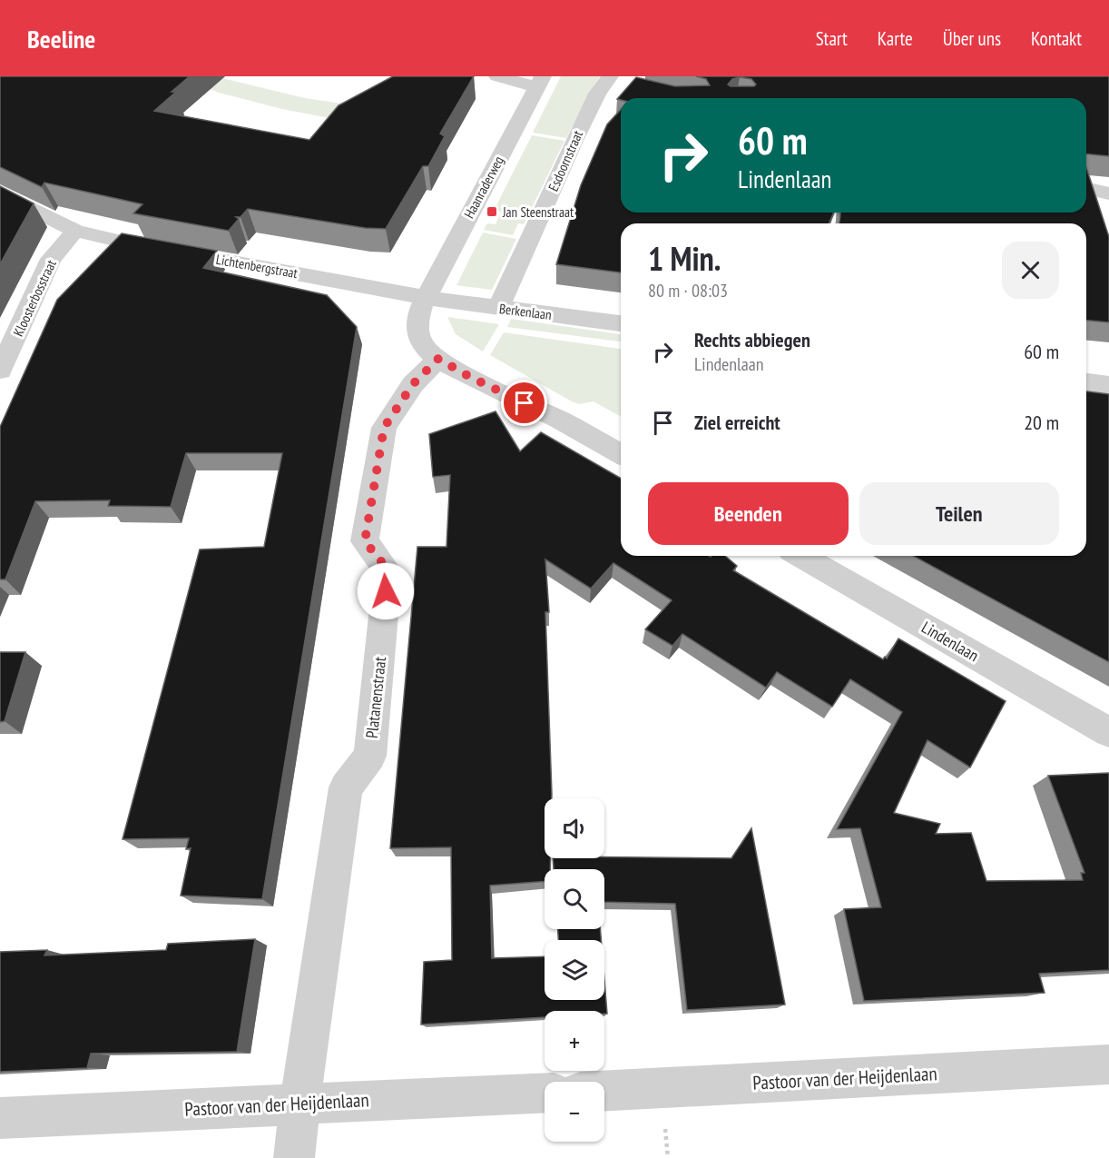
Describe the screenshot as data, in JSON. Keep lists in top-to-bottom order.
{
  "streets": {
    "street": [
      "Esdoornstraat",
      "Haanraderweg",
      "Lichtenbergstraat",
      "Kloosterbosstraat",
      "Berkenlaan",
      "Lindenlaan",
      "Platanenstraat",
      "Pastoor van der Heijdenlaan"
    ]
  },
  "crossings": [
    ["Esdoornstraat", "Berkenlaan"],
    ["Haanraderweg", "Lichtenbergstraat"],
    ["Haanraderweg", "Berkenlaan"],
    ["Lichtenbergstraat", "Kloosterbosstraat"],
    ["Lichtenbergstraat", "Berkenlaan"],
    ["Platanenstraat", "Pastoor van der Heijdenlaan"]
  ],
  "places": {
    "transit": ["Jan Steenstraat"]
  },
  "page": {
    "header": "Beeline",
    "nav": [
      "Start",
      "Karte",
      "Über uns",
      "Kontakt"
    ],
    "turn": ["60 m", "Lindenlaan"],
    "heading": ["1 Min.", "80 m · 08:03"],
    "list": [
      {
        "name": "Rechts abbiegen",
        "note": "Lindenlaan",
        "value": "60 m"
      },
      {
        "name": "Ziel erreicht",
        "value": "20 m"
      }
    ],
    "buttons": ["Beenden", "Teilen"],
    "map_buttons": ["+", "−"]
  }
}
